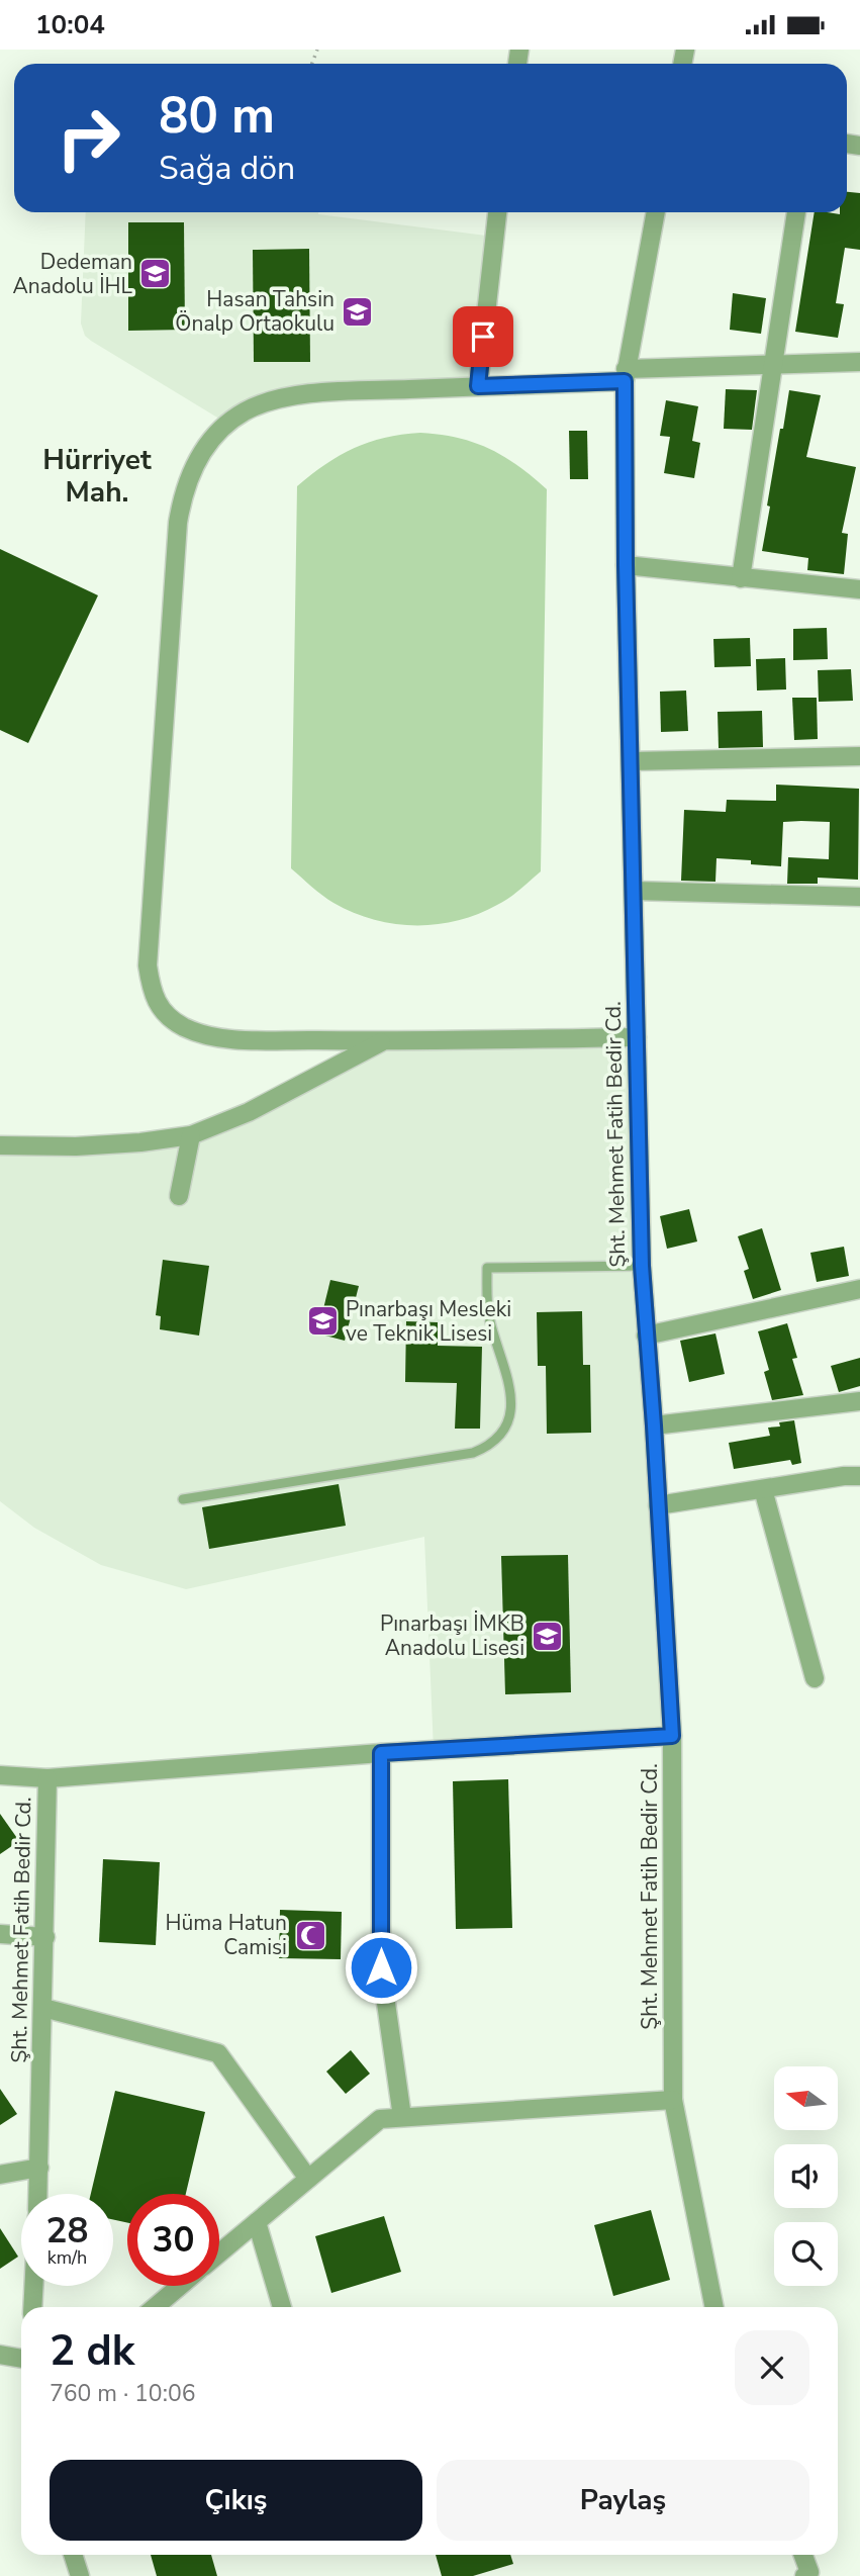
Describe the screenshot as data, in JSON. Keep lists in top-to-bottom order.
{
  "streets": {
    "street": ["Şht. Mehmet Fatih Bedir Cd."]
  },
  "districts": ["Hürriyet Mah."],
  "places": {
    "school or university": [
      "Dedeman Anadolu İHL",
      "Hasan Tahsin Önalp Ortaokulu",
      "Pınarbaşı Mesleki ve Teknik Lisesi",
      "Pınarbaşı İMKB Anadolu Lisesi"
    ],
    "mosque": ["Hüma Hatun Camisi"]
  },
  "north": "left",
  "page": {
    "status": "10:04",
    "turn": ["80 m", "Sağa dön"],
    "speed": "28 km/h",
    "limit": "30",
    "heading": ["2 dk", "760 m · 10:06"],
    "buttons": ["Çıkış", "Paylaş"]
  }
}
